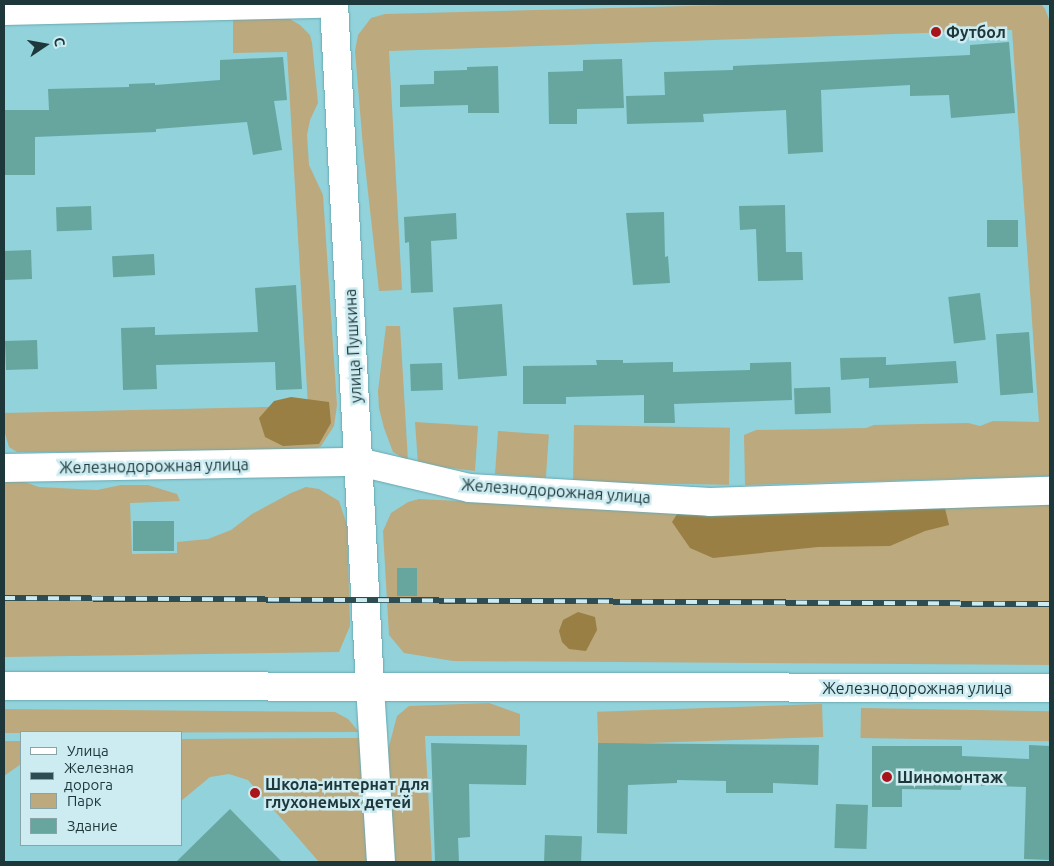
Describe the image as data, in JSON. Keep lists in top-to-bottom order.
{
  "streets": {
    "main road": ["улица Пушкина", "Железнодорожная улица"]
  },
  "crossings": [
    ["улица Пушкина", "Железнодорожная улица"]
  ],
  "places": ["Футбол", "Шиномонтаж", "Школа-интернат для глухонемых детей"],
  "legend": [
    "Улица",
    "Железная дорога",
    "Парк",
    "Здание"
  ],
  "north": "right"
}
